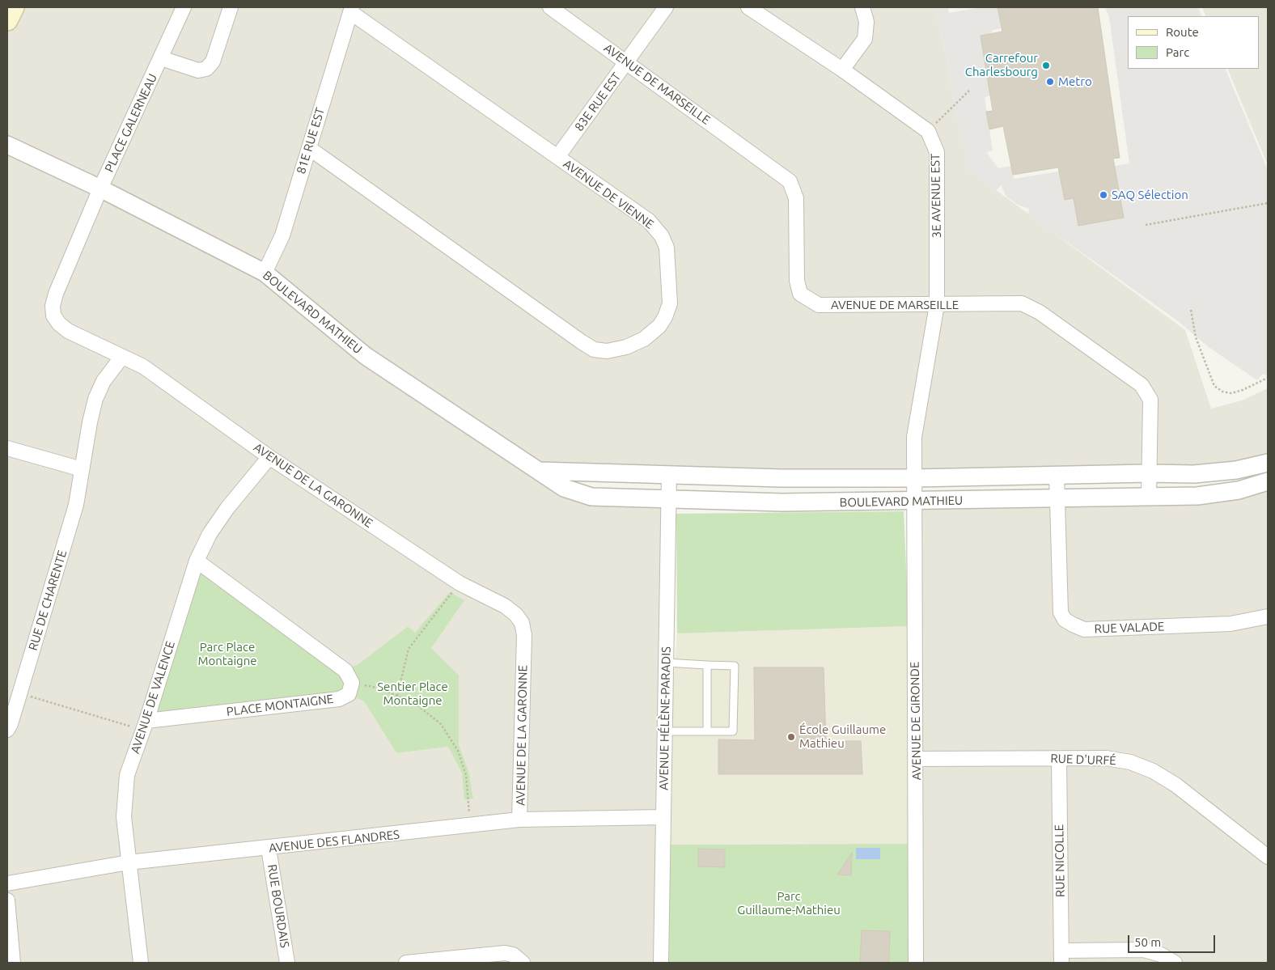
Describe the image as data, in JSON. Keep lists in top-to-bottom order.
{
  "streets": {
    "street": [
      "AVENUE DE MARSEILLE",
      "83E RUE EST",
      "PLACE GALERNEAU",
      "81E RUE EST",
      "AVENUE DE VIENNE",
      "3E AVENUE EST",
      "BOULEVARD MATHIEU",
      "AVENUE DE LA GARONNE",
      "RUE DE CHARENTE",
      "RUE VALADE",
      "AVENUE DE VALENCE",
      "PLACE MONTAIGNE",
      "AVENUE HÉLÈNE-PARADIS",
      "AVENUE DE GIRONDE",
      "RUE D'URFÉ",
      "AVENUE DES FLANDRES",
      "RUE NICOLLE",
      "RUE BOURDAIS"
    ]
  },
  "crossings": [
    ["AVENUE DE MARSEILLE", "83E RUE EST"],
    ["AVENUE DE MARSEILLE", "3E AVENUE EST"],
    ["AVENUE DE MARSEILLE", "BOULEVARD MATHIEU"],
    ["83E RUE EST", "AVENUE DE VIENNE"],
    ["PLACE GALERNEAU", "BOULEVARD MATHIEU"],
    ["PLACE GALERNEAU", "AVENUE DE LA GARONNE"],
    ["81E RUE EST", "AVENUE DE VIENNE"],
    ["81E RUE EST", "BOULEVARD MATHIEU"],
    ["3E AVENUE EST", "BOULEVARD MATHIEU"],
    ["3E AVENUE EST", "AVENUE DE GIRONDE"],
    ["BOULEVARD MATHIEU", "AVENUE DE LA GARONNE"],
    ["BOULEVARD MATHIEU", "RUE VALADE"],
    ["BOULEVARD MATHIEU", "AVENUE HÉLÈNE-PARADIS"],
    ["BOULEVARD MATHIEU", "AVENUE DE GIRONDE"],
    ["AVENUE DE LA GARONNE", "RUE DE CHARENTE"],
    ["AVENUE DE LA GARONNE", "AVENUE DE VALENCE"],
    ["AVENUE DE LA GARONNE", "AVENUE DES FLANDRES"],
    ["AVENUE DE VALENCE", "PLACE MONTAIGNE"],
    ["AVENUE DE VALENCE", "AVENUE DES FLANDRES"],
    ["AVENUE HÉLÈNE-PARADIS", "AVENUE DES FLANDRES"],
    ["AVENUE DE GIRONDE", "RUE D'URFÉ"],
    ["RUE D'URFÉ", "RUE NICOLLE"],
    ["AVENUE DES FLANDRES", "RUE BOURDAIS"]
  ],
  "parks": ["Parc Place Montaigne", "Sentier Place Montaigne", "Parc Guillaume-Mathieu"],
  "places": [
    "Carrefour Charlesbourg",
    "Metro",
    "SAQ Sélection",
    "École Guillaume Mathieu"
  ],
  "legend": ["Route", "Parc"],
  "scale_bar": "50 m"
}
